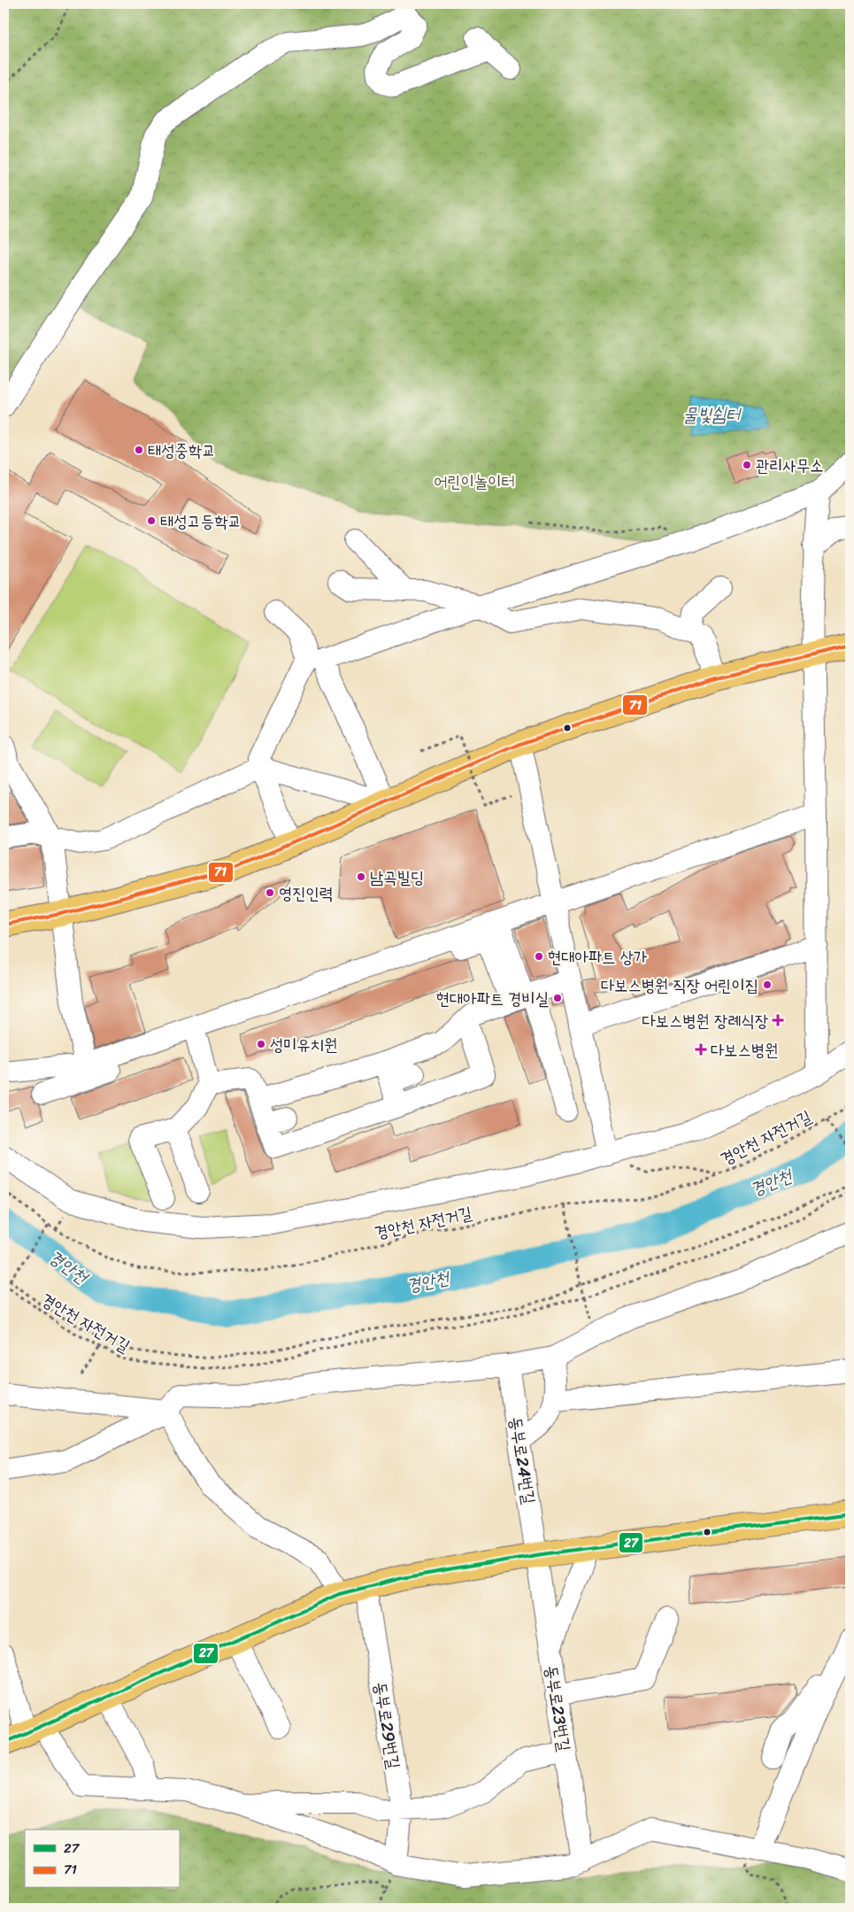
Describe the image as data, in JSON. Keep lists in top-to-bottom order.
{
  "streets": {
    "street": ["동부로24번길", "동부로23번길", "동부로29번길"],
    "path": ["경안천 자전거길"]
  },
  "crossings": [
    ["동부로24번길", "동부로23번길"]
  ],
  "water": ["물빛쉼터", "경안천"],
  "parks": ["어린이놀이터"],
  "places": {
    "other": [
      "태성중학교",
      "관리사무소",
      "태성고등학교",
      "남곡빌딩",
      "영진인력",
      "현대아파트 상가",
      "다보스병원 직장 어린이집",
      "현대아파트 경비실",
      "성미유치원"
    ],
    "health": ["다보스병원 장례식장", "다보스병원"]
  },
  "lines": ["transit line 71", "transit line 27"],
  "legend": ["27", "71"]
}
